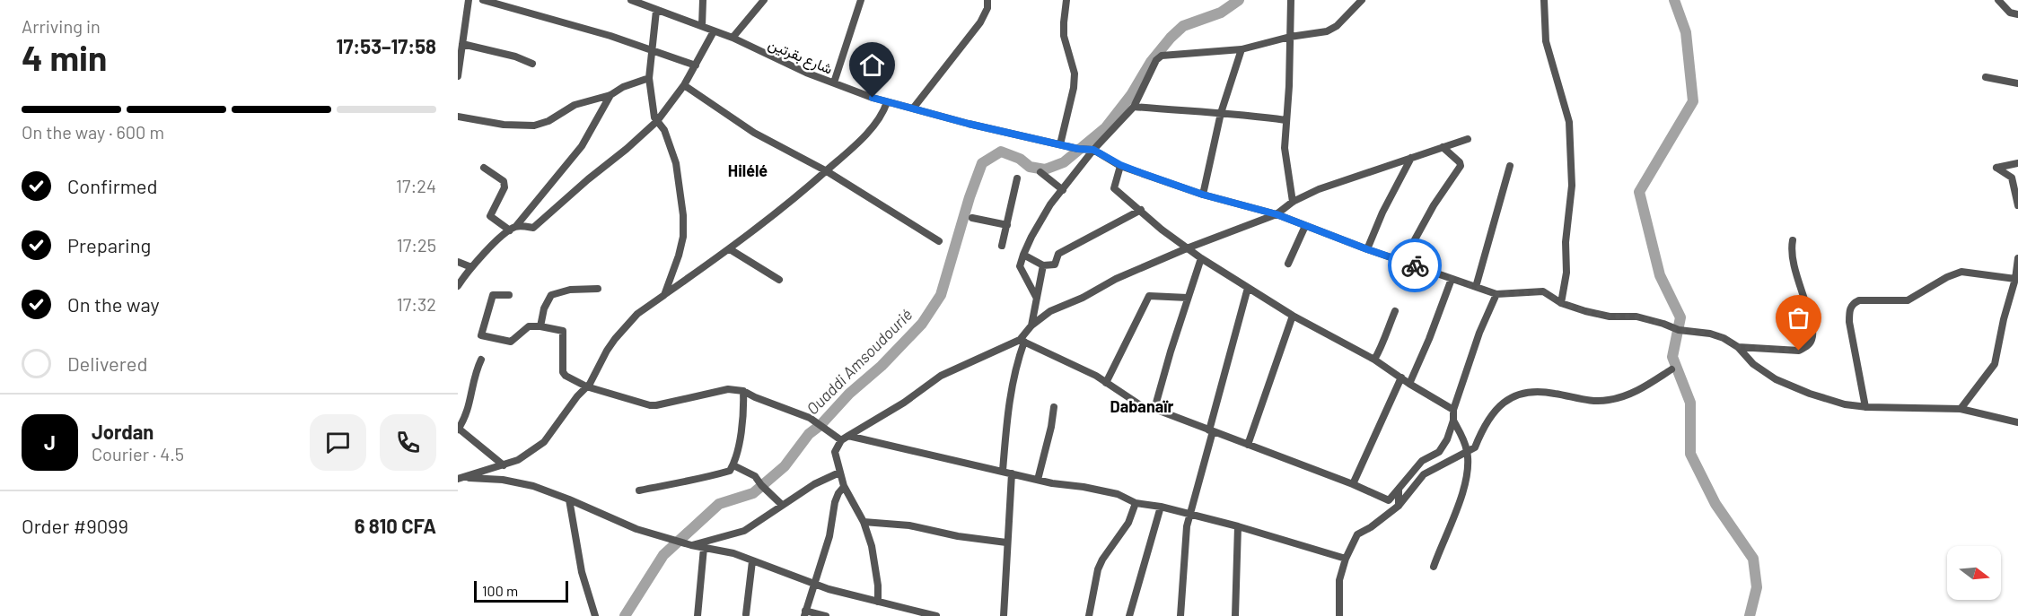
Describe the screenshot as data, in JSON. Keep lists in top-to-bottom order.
{
  "streets": {
    "street": ["شارع بقرتين"]
  },
  "districts": ["Hilélé", "Dabanaïr"],
  "water": ["Ouaddi Amsoudourié"],
  "scale_bar": "100 m",
  "north": "right",
  "page": {
    "heading": ["4 min", "Arriving in", "17:53–17:58"],
    "panel": [
      "Jordan",
      "Courier · 4.5",
      "Order #9099",
      "6 810 CFA"
    ],
    "bar": "On the way · 600 m",
    "list": [
      ["Confirmed", "17:24"],
      ["Preparing", "17:25"],
      ["On the way", "17:32"],
      "Delivered"
    ],
    "round": "J",
    "scale": "100 m"
  }
}
